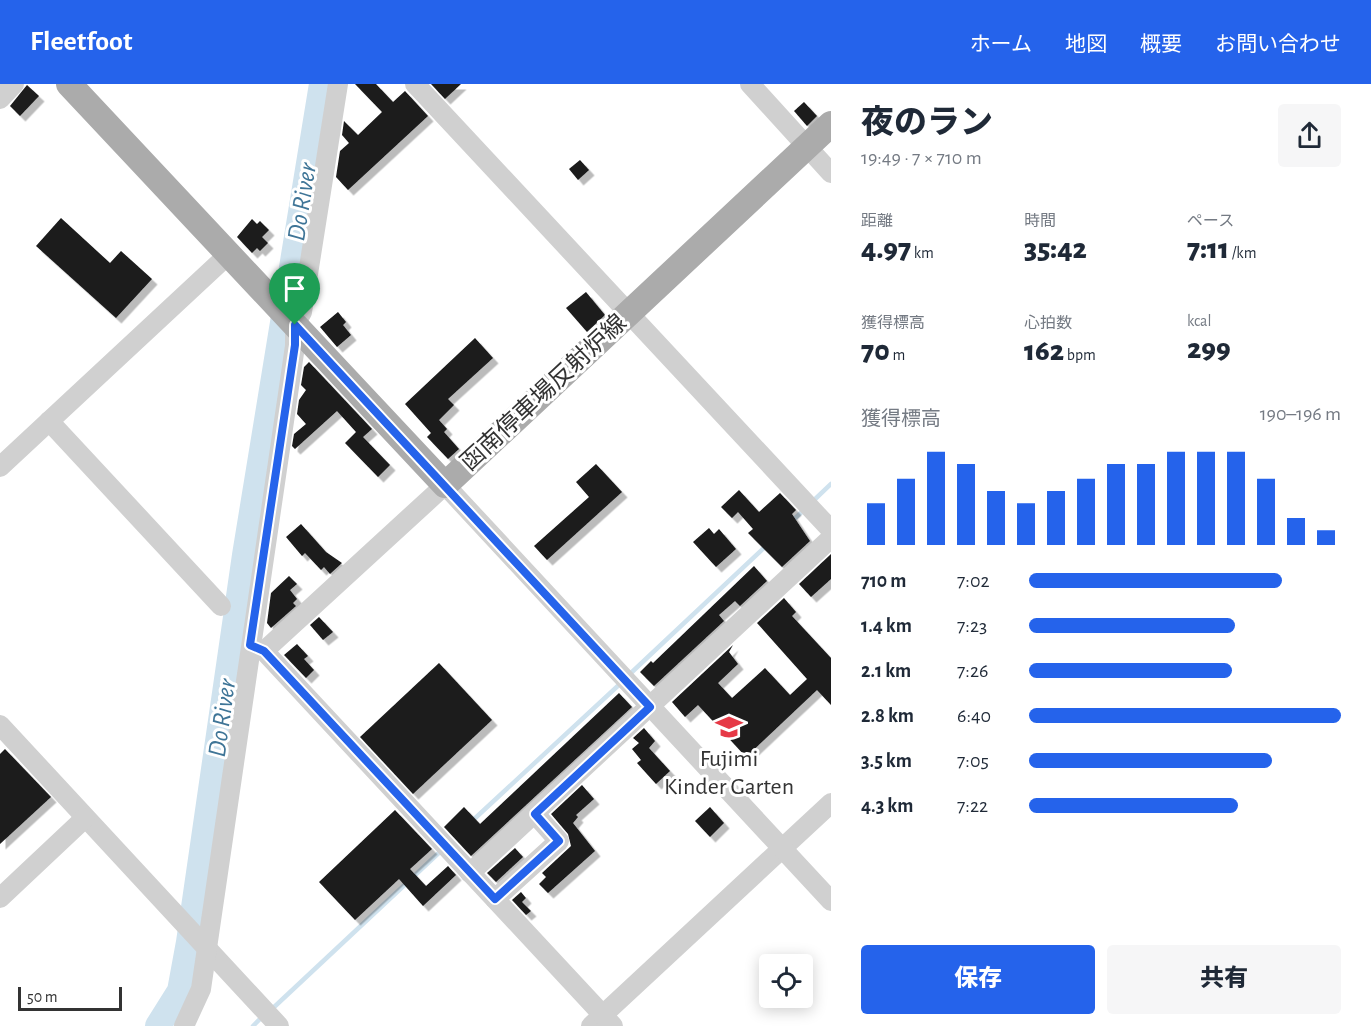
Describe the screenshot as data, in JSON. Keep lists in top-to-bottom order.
{
  "streets": {
    "main road": ["函南停車場反射炉線"]
  },
  "water": ["Do River"],
  "places": {
    "school or university": ["Fujimi Kinder Garten"]
  },
  "scale_bar": "50 m",
  "page": {
    "header": "Fleetfoot",
    "nav": [
      "ホーム",
      "地図",
      "概要",
      "お問い合わせ"
    ],
    "heading": ["夜のラン", "19:49 · 7 × 710 m"],
    "stats": [
      ["距離", "4.97 km"],
      ["時間", "35:42"],
      ["ペース", "7:11 /km"],
      ["獲得標高", "70 m"],
      ["心拍数", "162 bpm"],
      ["kcal", "299"]
    ],
    "chart": ["獲得標高", "190–196 m"],
    "list": [
      {
        "name": "710 m",
        "note": "7:02"
      },
      {
        "name": "1.4 km",
        "note": "7:23"
      },
      {
        "name": "2.1 km",
        "note": "7:26"
      },
      {
        "name": "2.8 km",
        "note": "6:40"
      },
      {
        "name": "3.5 km",
        "note": "7:05"
      },
      {
        "name": "4.3 km",
        "note": "7:22"
      }
    ],
    "buttons": ["保存", "共有"],
    "scale": "50 m"
  }
}
